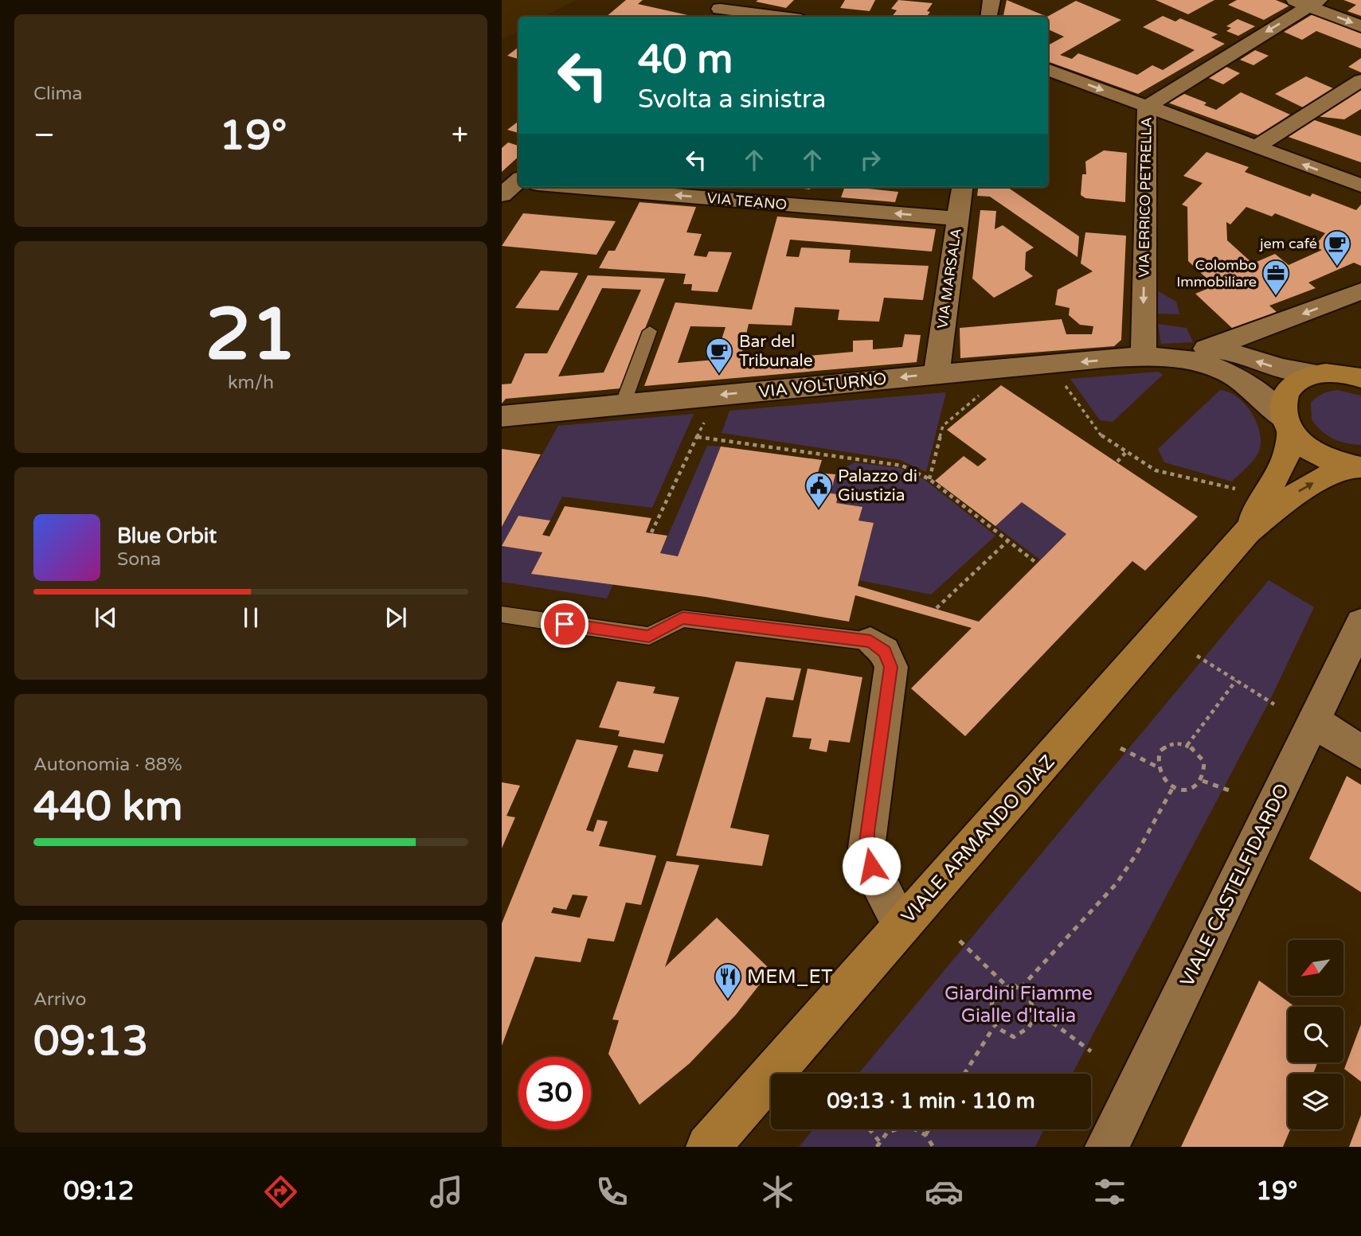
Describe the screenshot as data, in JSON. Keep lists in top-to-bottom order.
{
  "streets": {
    "main road": ["VIALE ARMANDO DIAZ"],
    "street": [
      "VIA ERRICO PETRELLA",
      "VIA TEANO",
      "VIA MARSALA",
      "VIA VOLTURNO",
      "VIALE CASTELFIDARDO"
    ]
  },
  "crossings": [
    ["VIA ERRICO PETRELLA", "VIA VOLTURNO"],
    ["VIA TEANO", "VIA MARSALA"],
    ["VIA MARSALA", "VIA VOLTURNO"]
  ],
  "one_way": ["VIA ERRICO PETRELLA", "VIA TEANO", "VIA VOLTURNO"],
  "parks": ["Giardini Fiamme Gialle d'Italia"],
  "places": {
    "cafe": ["jem café", "Bar del Tribunale"],
    "office": ["Colombo Immobiliare"],
    "public building": ["Palazzo di Giustizia"],
    "restaurant": ["MEM_ET"]
  },
  "north": "bottom left",
  "page": {
    "tile": [
      "Clima",
      ["21", "km/h"],
      ["Autonomia · 88%", "440 km"],
      ["Arrivo", "09:13"]
    ],
    "turn": ["40 m", "Svolta a sinistra"],
    "heat": ["−", "19°", "+"],
    "song": ["Blue Orbit", "Sona"],
    "limit": "30",
    "trip": "09:13 · 1 min · 110 m",
    "tabs": ["09:12", "19°"]
  }
}
